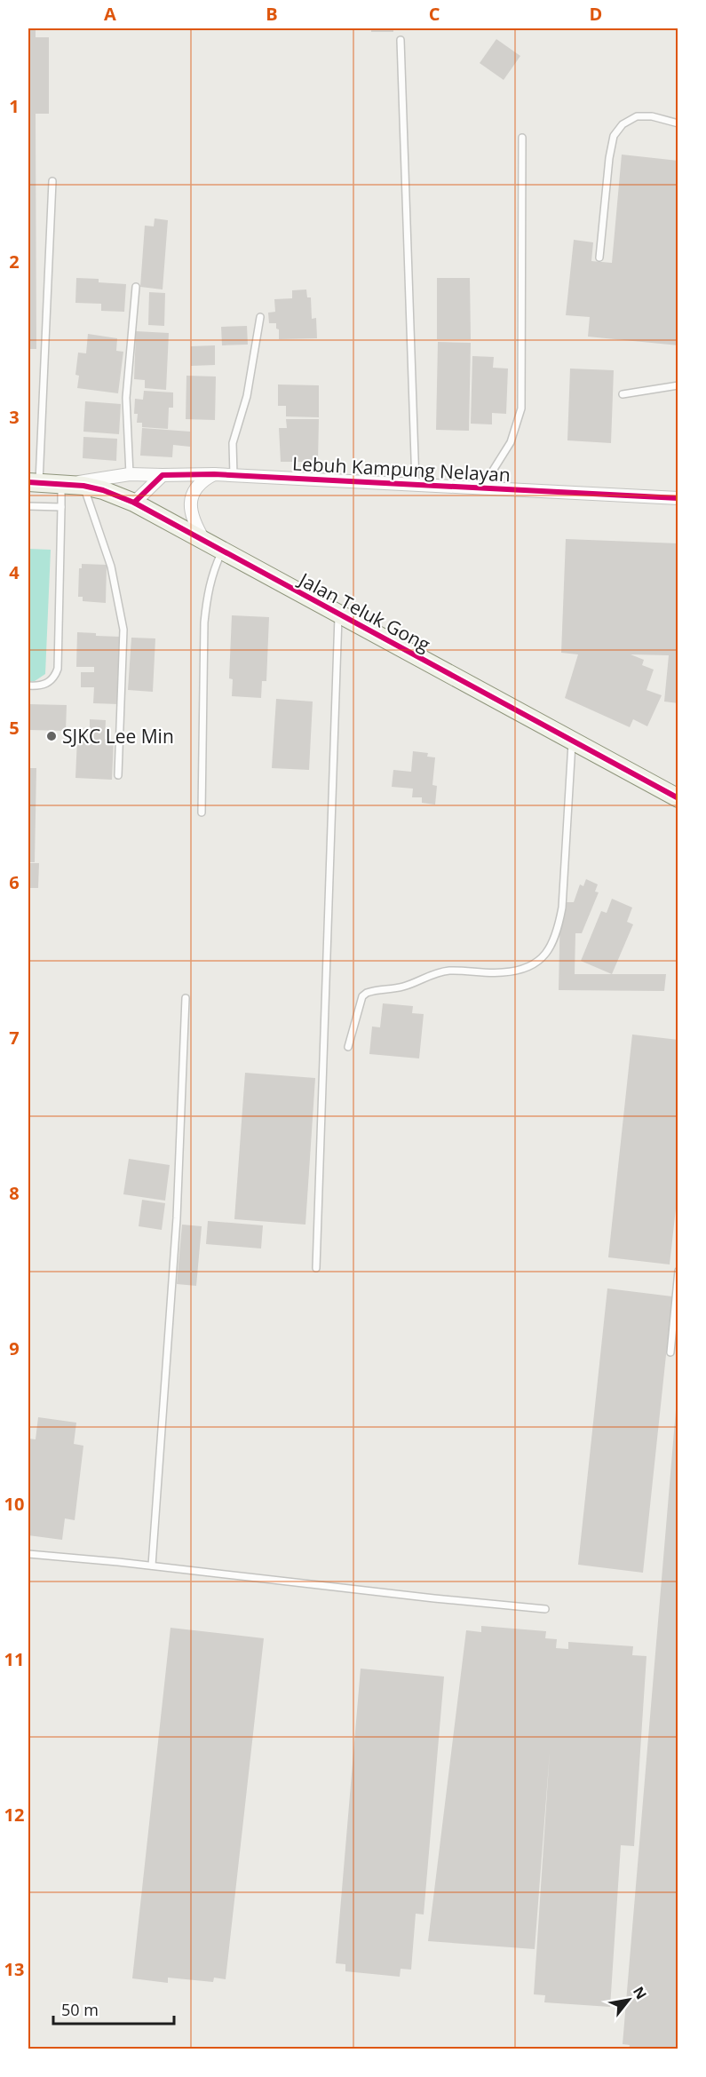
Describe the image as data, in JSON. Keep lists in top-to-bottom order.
{
  "streets": {
    "street": ["Lebuh Kampung Nelayan", "Jalan Teluk Gong"]
  },
  "crossings": [
    ["Lebuh Kampung Nelayan", "Jalan Teluk Gong"]
  ],
  "places": ["SJKC Lee Min"],
  "scale_bar": "50 m",
  "north": "top right",
  "grid": {
    "columns": [
      "A",
      "B",
      "C",
      "D"
    ],
    "rows": [
      "1",
      "2",
      "3",
      "4",
      "5",
      "6",
      "7",
      "8",
      "9",
      "10",
      "11",
      "12",
      "13"
    ]
  }
}
